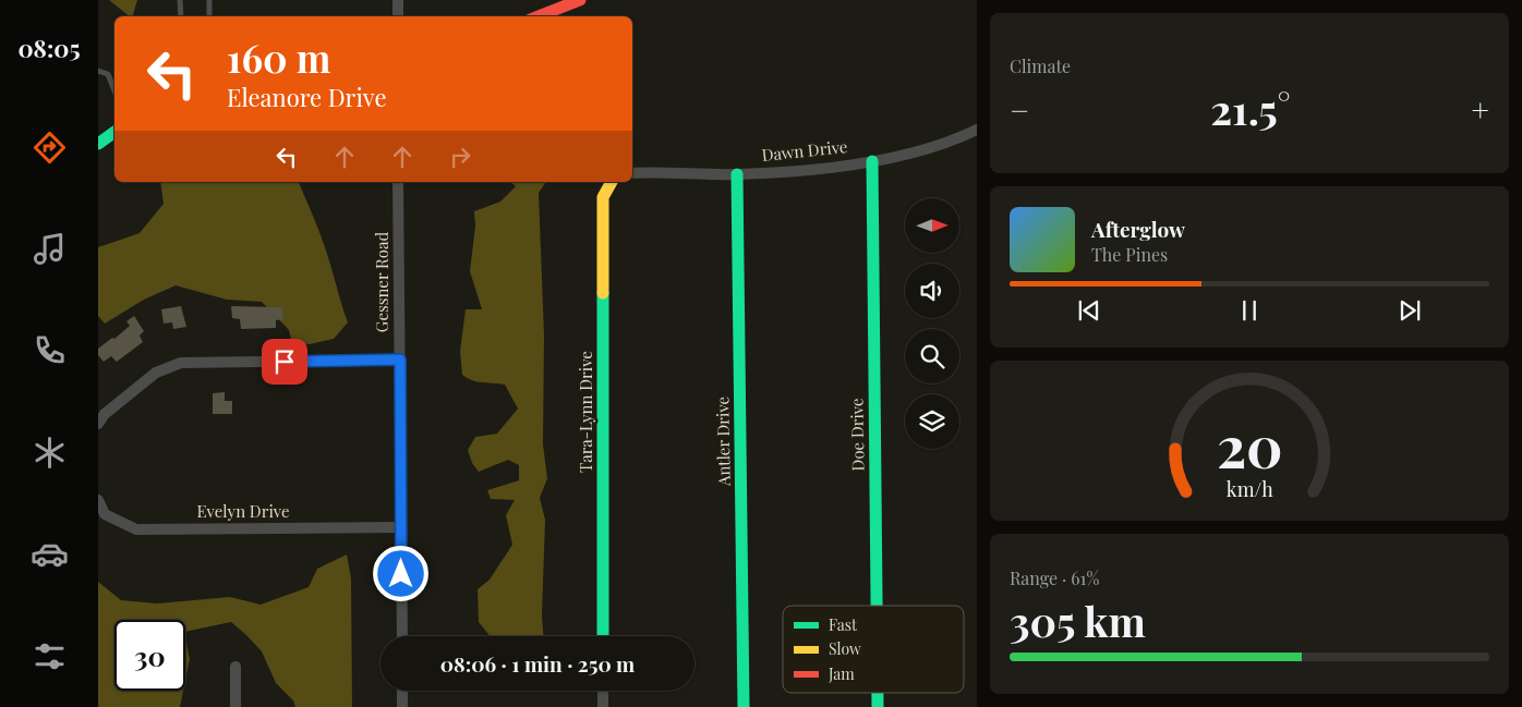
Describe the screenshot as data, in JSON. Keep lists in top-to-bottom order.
{
  "streets": {
    "street": [
      "Dawn Drive",
      "Gessner Road",
      "Tara-Lynn Drive",
      "Doe Drive",
      "Antler Drive",
      "Evelyn Drive"
    ]
  },
  "crossings": [
    ["Dawn Drive", "Doe Drive"],
    ["Dawn Drive", "Antler Drive"],
    ["Gessner Road", "Evelyn Drive"]
  ],
  "legend": ["Fast", "Slow", "Jam"],
  "north": "right",
  "page": {
    "tabs": "08:05",
    "tile": [
      "Climate",
      ["Range · 61%", "305 km"]
    ],
    "turn": ["160 m", "Eleanore Drive"],
    "heat": ["−", "21.5°", "+"],
    "song": ["Afterglow", "The Pines"],
    "limit": "30",
    "trip": "08:06 · 1 min · 250 m",
    "gauge": ["20", "km/h"]
  }
}
